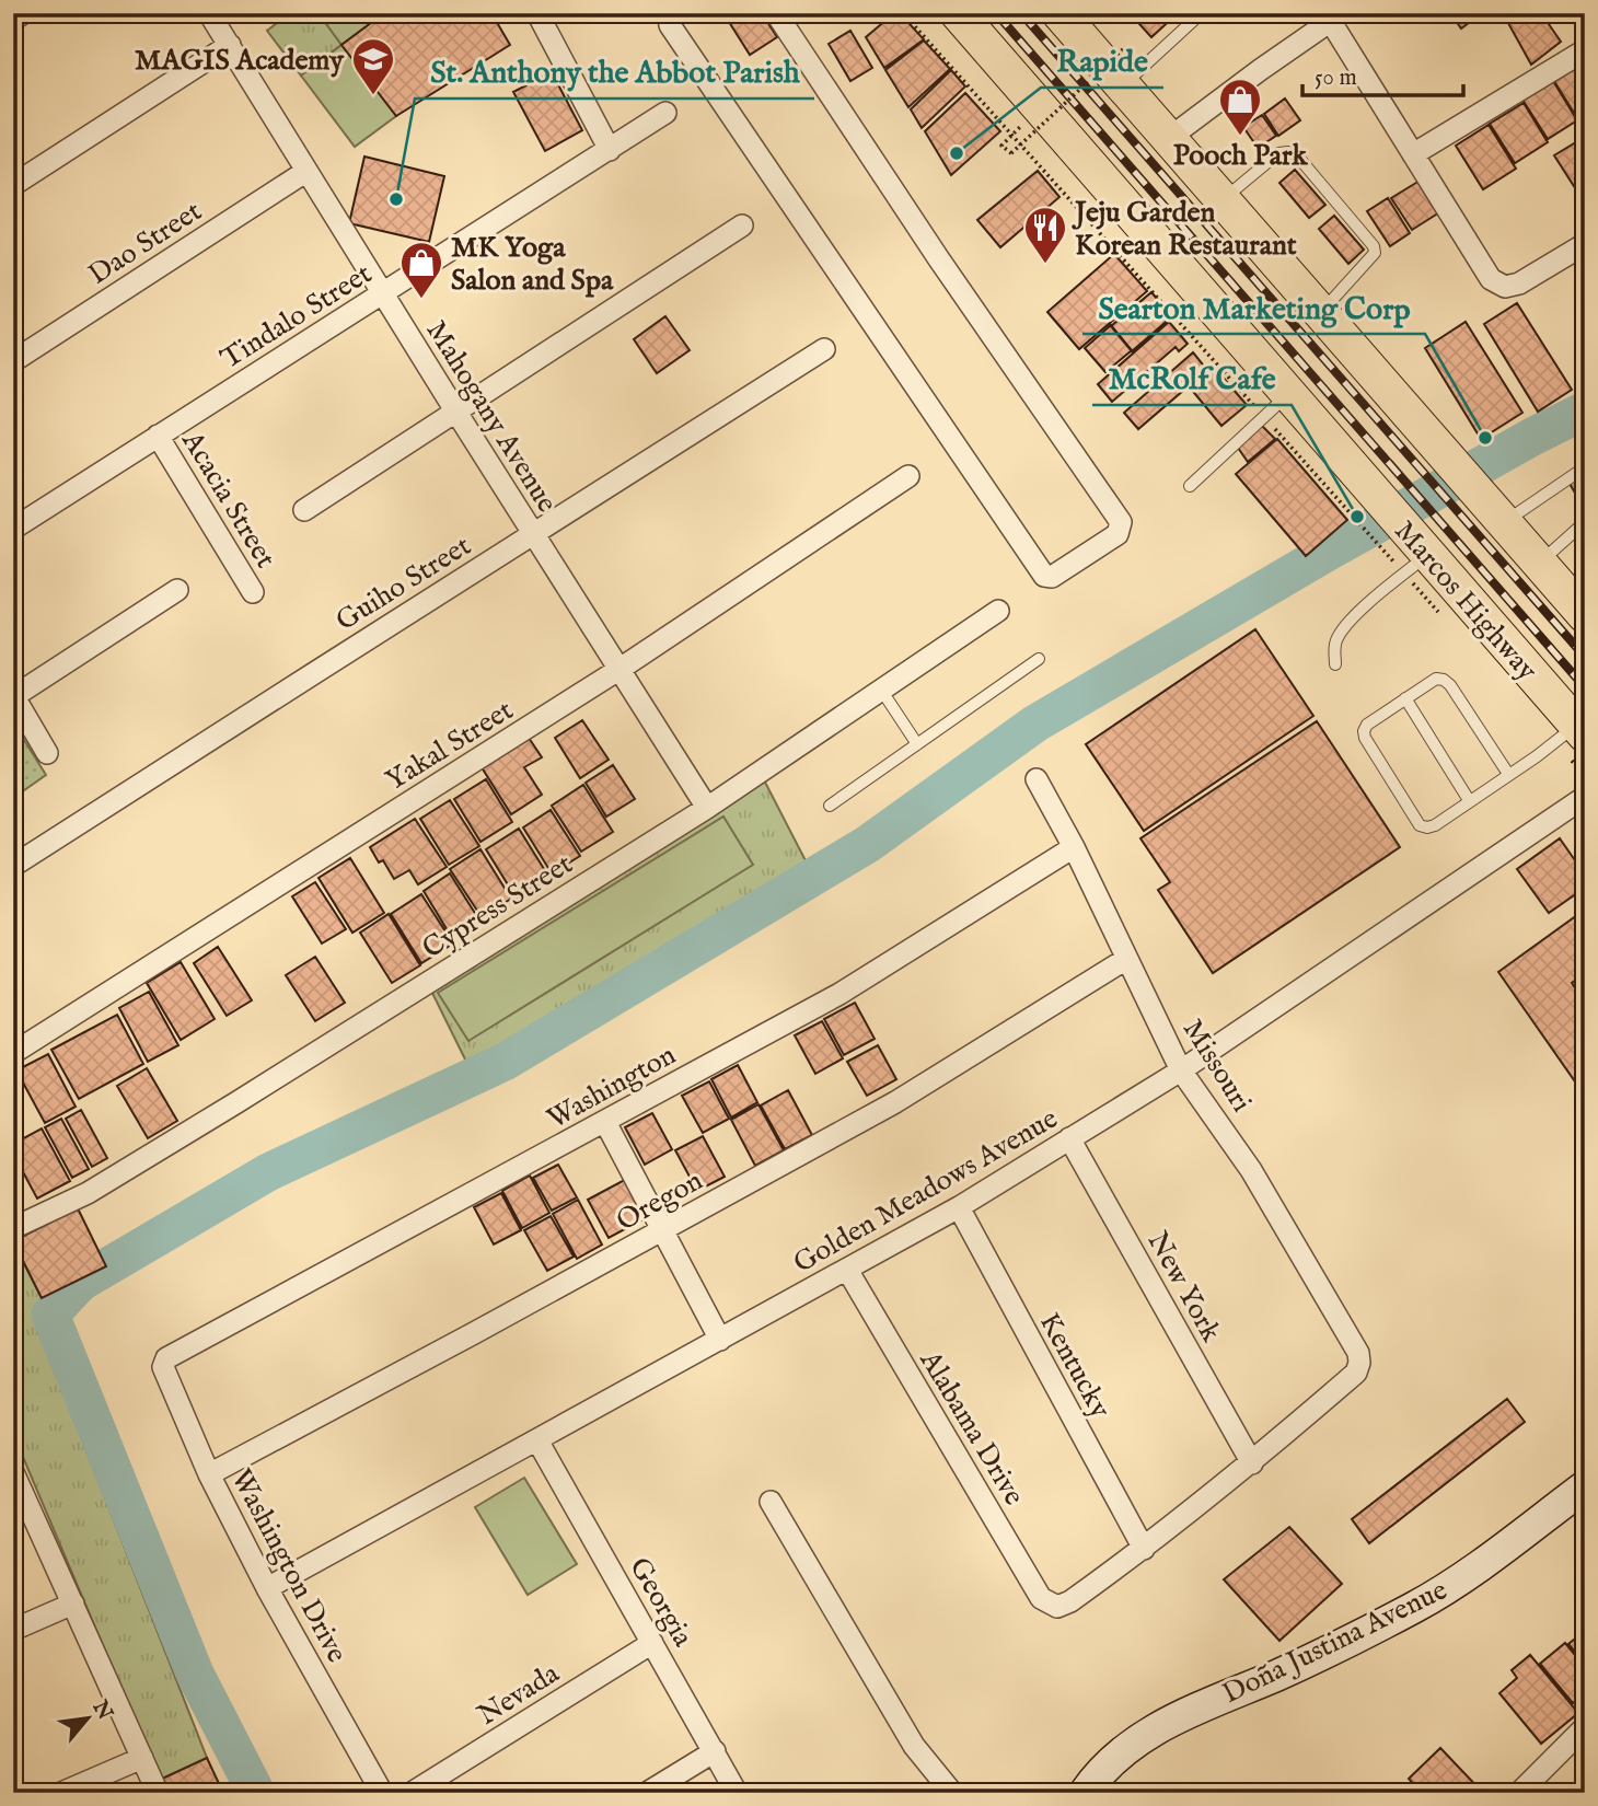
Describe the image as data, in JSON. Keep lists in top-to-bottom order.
{
  "streets": {
    "main road": ["Marcos Highway"],
    "street": [
      "Dao Street",
      "Tindalo Street",
      "Mahogany Avenue",
      "Acacia Street",
      "Guiho Street",
      "Yakal Street",
      "Cypress Street",
      "Missouri",
      "Washington",
      "Golden Meadows Avenue",
      "Oregon",
      "New York",
      "Kentucky",
      "Alabama Drive",
      "Washington Drive",
      "Georgia",
      "Doña Justina Avenue",
      "Nevada"
    ]
  },
  "crossings": [
    ["Dao Street", "Mahogany Avenue"],
    ["Tindalo Street", "Mahogany Avenue"],
    ["Tindalo Street", "Acacia Street"],
    ["Mahogany Avenue", "Guiho Street"],
    ["Mahogany Avenue", "Yakal Street"],
    ["Mahogany Avenue", "Cypress Street"],
    ["Missouri", "Washington"],
    ["Missouri", "Golden Meadows Avenue"],
    ["Missouri", "Oregon"],
    ["Missouri", "New York"],
    ["Washington", "Washington Drive"],
    ["Golden Meadows Avenue", "New York"],
    ["Golden Meadows Avenue", "Kentucky"],
    ["Golden Meadows Avenue", "Alabama Drive"],
    ["Golden Meadows Avenue", "Washington Drive"],
    ["Golden Meadows Avenue", "Georgia"],
    ["Oregon", "Washington Drive"],
    ["Kentucky", "Alabama Drive"],
    ["Georgia", "Nevada"]
  ],
  "places": {
    "school or university": ["MAGIS Academy"],
    "shop": ["Pooch Park", "MK Yoga Salon and Spa"],
    "other": [
      "Rapide",
      "St. Anthony the Abbot Parish",
      "Searton Marketing Corp",
      "McRolf Cafe"
    ],
    "restaurant": ["Jeju Garden Korean Restaurant"]
  },
  "scale_bar": "50 m",
  "north": "top right"
}
